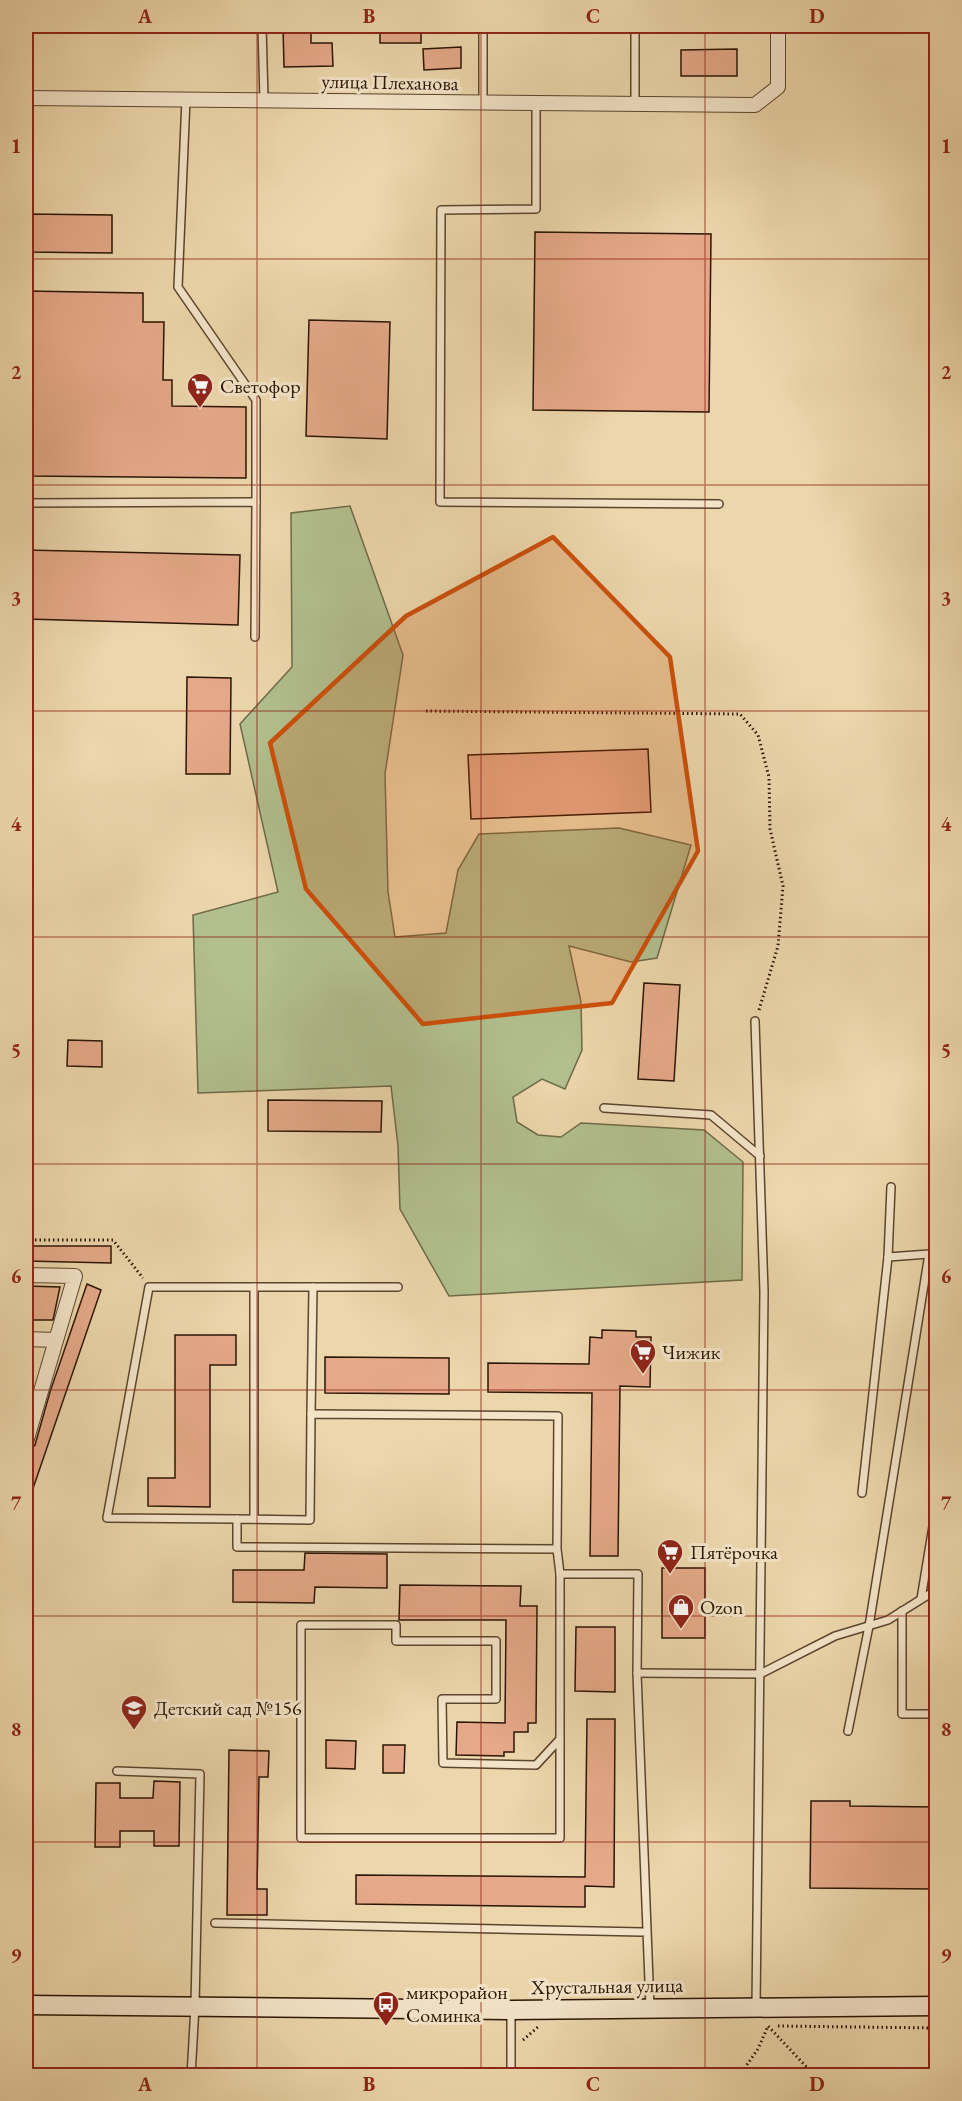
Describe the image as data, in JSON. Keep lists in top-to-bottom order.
{
  "streets": {
    "street": ["улица Плеханова", "Хрустальная улица"]
  },
  "places": {
    "supermarket": ["Светофор", "Чижик", "Пятёрочка"],
    "shop": ["Ozon"],
    "school or university": ["Детский сад №156"],
    "bus stop": ["микрорайон Соминка"]
  },
  "grid": {
    "columns": [
      "A",
      "B",
      "C",
      "D"
    ],
    "rows": [
      "1",
      "2",
      "3",
      "4",
      "5",
      "6",
      "7",
      "8",
      "9"
    ]
  }
}
